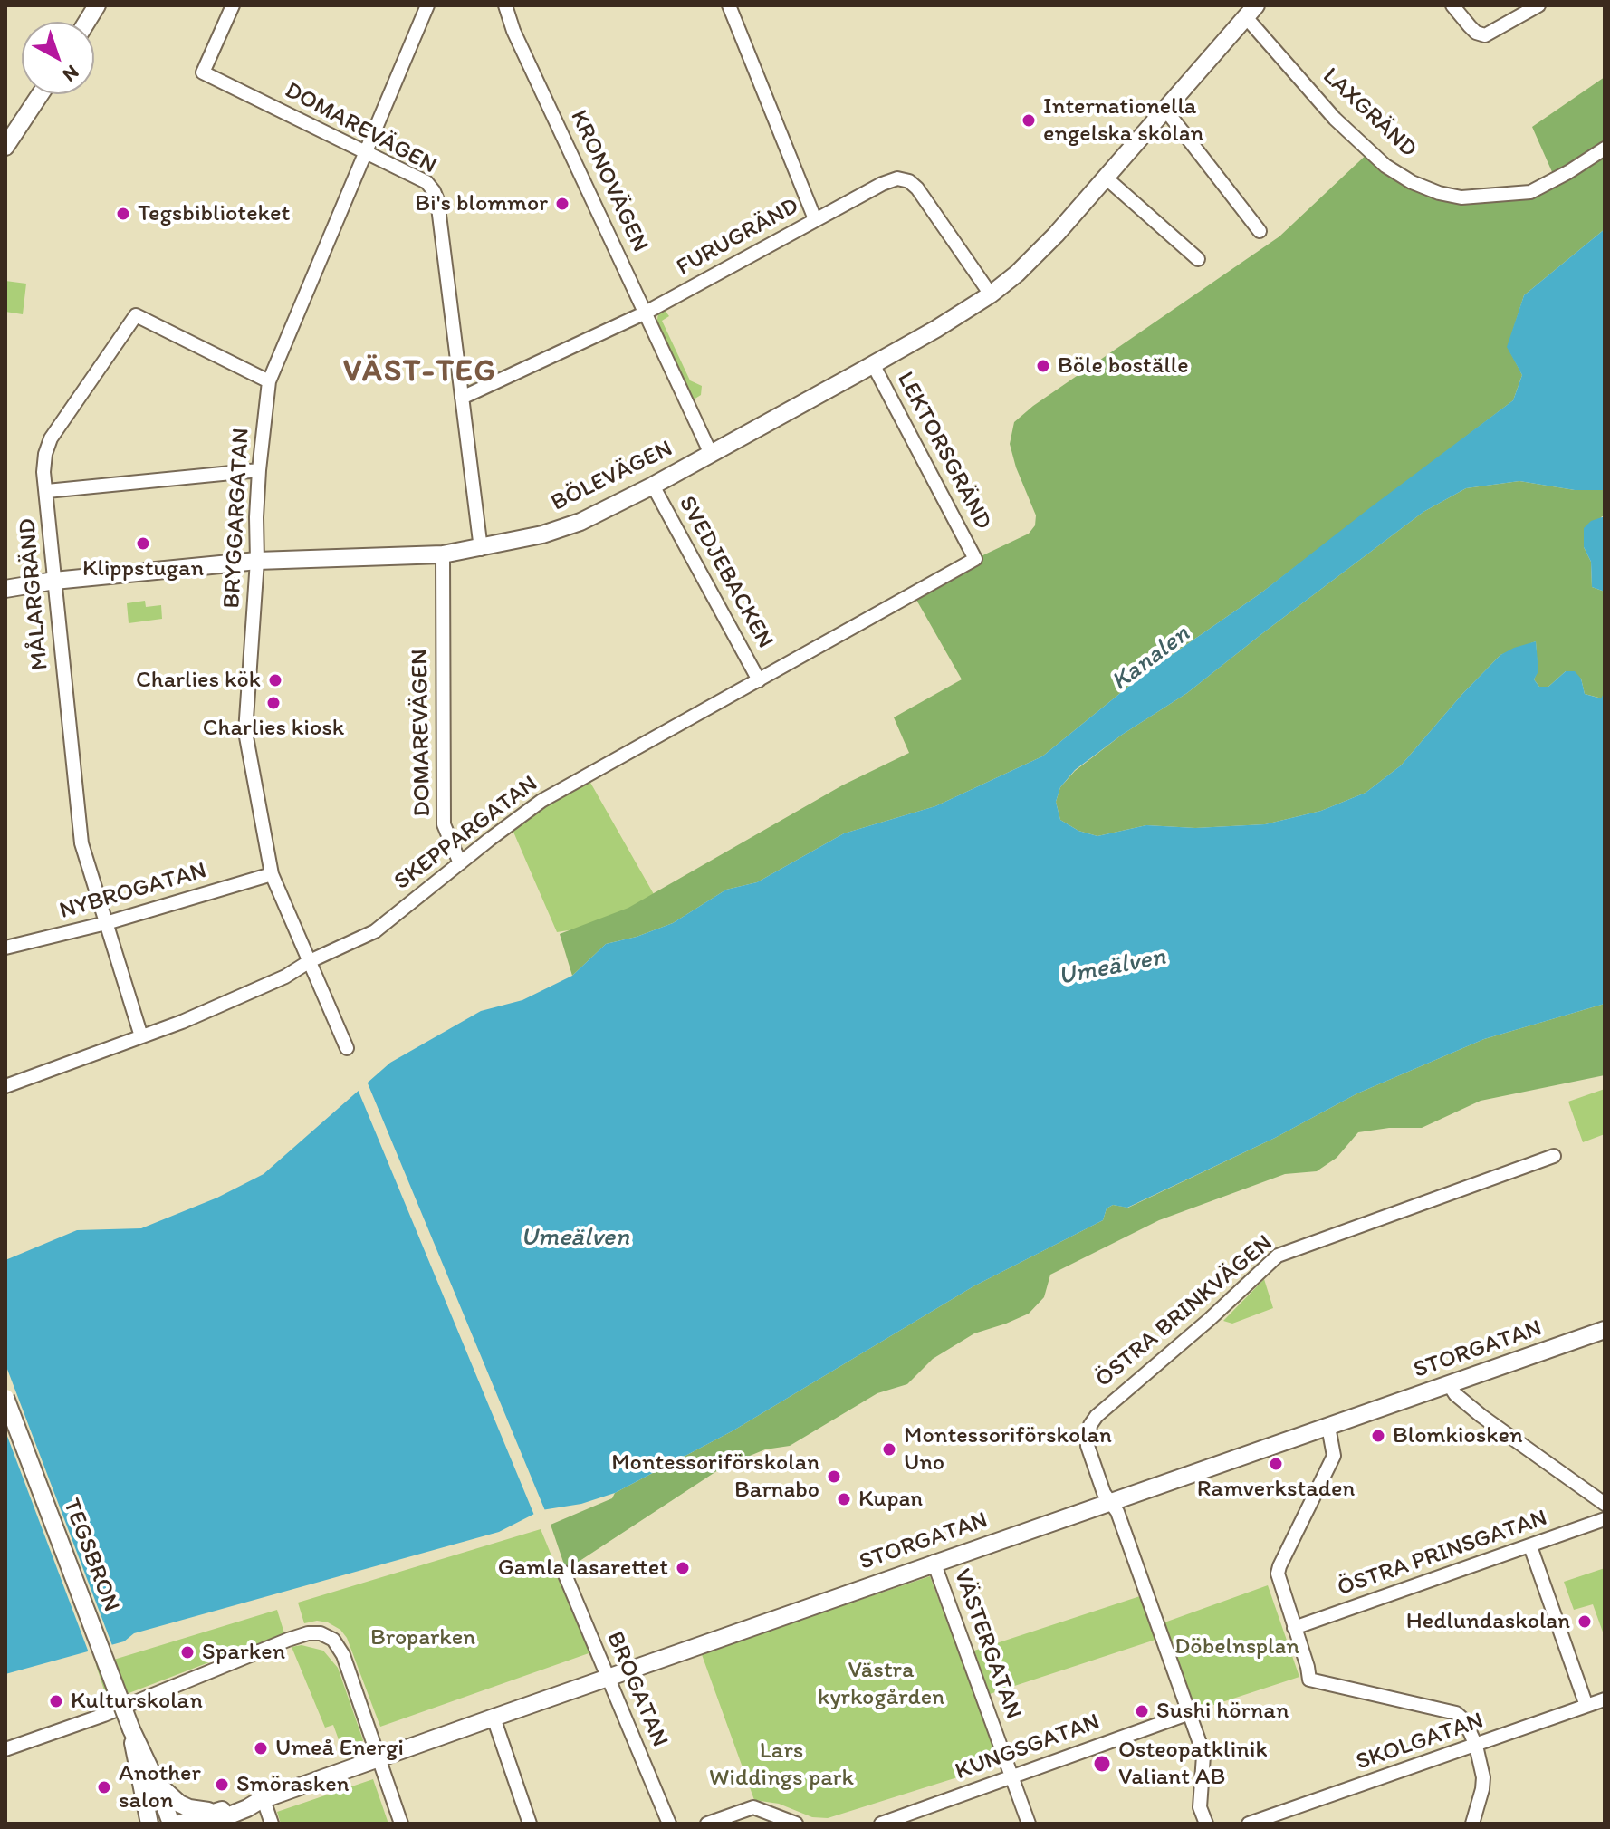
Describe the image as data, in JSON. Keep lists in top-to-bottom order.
{
  "streets": {
    "street": [
      "LAXGRÄND",
      "DOMAREVÄGEN",
      "KRONOVÄGEN",
      "FURUGRÄND",
      "LEKTORSGRÄND",
      "BÖLEVÄGEN",
      "BRYGGARGATAN",
      "SVEDJEBACKEN",
      "MÅLARGRÄND",
      "SKEPPARGATAN",
      "NYBROGATAN",
      "ÖSTRA BRINKVÄGEN",
      "STORGATAN",
      "ÖSTRA PRINSGATAN",
      "TEGSBRON",
      "VÄSTERGATAN",
      "BROGATAN",
      "SKOLGATAN",
      "KUNGSGATAN"
    ]
  },
  "crossings": [
    ["LAXGRÄND", "BÖLEVÄGEN"],
    ["DOMAREVÄGEN", "FURUGRÄND"],
    ["DOMAREVÄGEN", "BÖLEVÄGEN"],
    ["DOMAREVÄGEN", "BRYGGARGATAN"],
    ["DOMAREVÄGEN", "SKEPPARGATAN"],
    ["KRONOVÄGEN", "FURUGRÄND"],
    ["KRONOVÄGEN", "BÖLEVÄGEN"],
    ["FURUGRÄND", "BÖLEVÄGEN"],
    ["LEKTORSGRÄND", "BÖLEVÄGEN"],
    ["LEKTORSGRÄND", "SKEPPARGATAN"],
    ["BÖLEVÄGEN", "BRYGGARGATAN"],
    ["BÖLEVÄGEN", "SVEDJEBACKEN"],
    ["BÖLEVÄGEN", "MÅLARGRÄND"],
    ["BRYGGARGATAN", "MÅLARGRÄND"],
    ["BRYGGARGATAN", "SKEPPARGATAN"],
    ["BRYGGARGATAN", "NYBROGATAN"],
    ["SVEDJEBACKEN", "SKEPPARGATAN"],
    ["MÅLARGRÄND", "SKEPPARGATAN"],
    ["MÅLARGRÄND", "NYBROGATAN"],
    ["ÖSTRA BRINKVÄGEN", "STORGATAN"],
    ["ÖSTRA BRINKVÄGEN", "KUNGSGATAN"],
    ["STORGATAN", "VÄSTERGATAN"],
    ["STORGATAN", "BROGATAN"],
    ["VÄSTERGATAN", "KUNGSGATAN"]
  ],
  "districts": ["VÄST-TEG"],
  "water": ["Kanalen", "Umeälven"],
  "parks": [
    "Broparken",
    "Döbelnsplan",
    "Västra kyrkogården",
    "Lars Widdings park"
  ],
  "places": [
    "Internationella engelska skolan",
    "Bi's blommor",
    "Tegsbiblioteket",
    "Böle boställe",
    "Klippstugan",
    "Charlies kök",
    "Charlies kiosk",
    "Blomkiosken",
    "Montessoriförskolan Uno",
    "Ramverkstaden",
    "Montessoriförskolan Barnabo",
    "Kupan",
    "Gamla lasarettet",
    "Hedlundaskolan",
    "Sparken",
    "Kulturskolan",
    "Sushi hörnan",
    "Umeå Energi",
    "Osteopatklinik Valiant AB",
    "Smörasken",
    "Another salon"
  ],
  "north": "bottom right"
}
